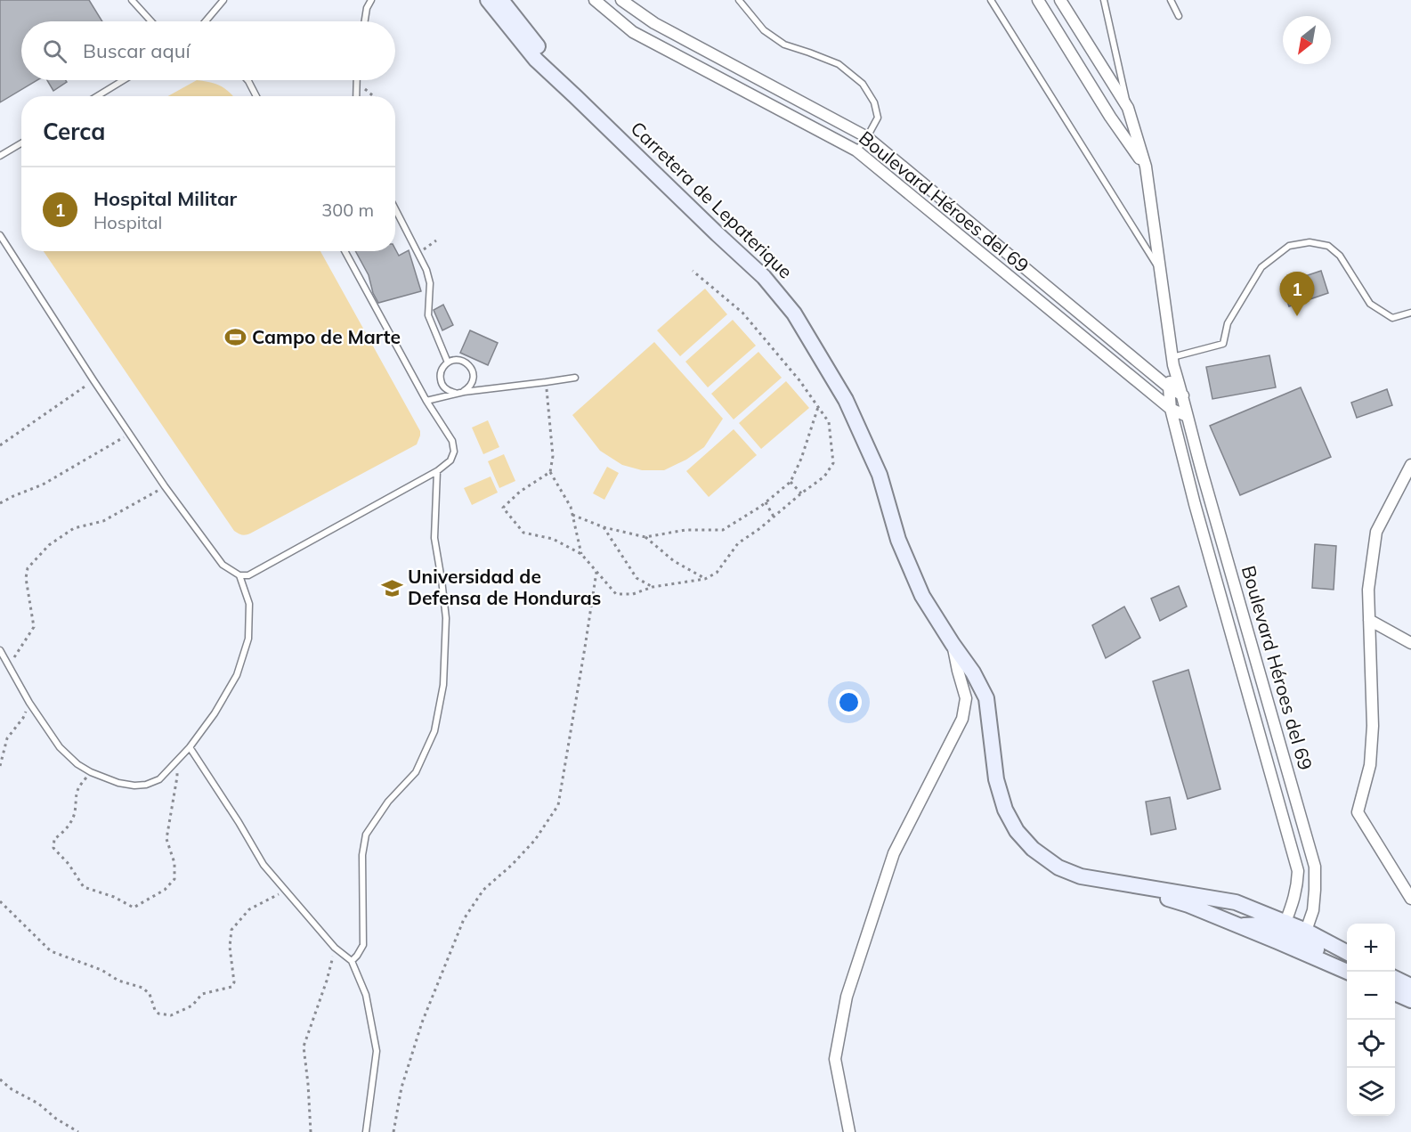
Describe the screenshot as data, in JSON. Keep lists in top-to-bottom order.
{
  "streets": {
    "main road": ["Carretera de Lepaterique"],
    "street": ["Boulevard Héroes del 69"]
  },
  "crossings": [
    ["Carretera de Lepaterique", "Boulevard Héroes del 69"]
  ],
  "places": {
    "sports": ["Campo de Marte"],
    "school or university": ["Universidad de Defensa de Honduras"]
  },
  "north": "bottom left",
  "page": {
    "search": "Buscar aquí",
    "heading": "Cerca",
    "list": [
      {
        "mark": "1",
        "name": "Hospital Militar",
        "note": "Hospital",
        "value": "300 m"
      }
    ],
    "pins": "1",
    "map_buttons": ["+", "−"]
  }
}
